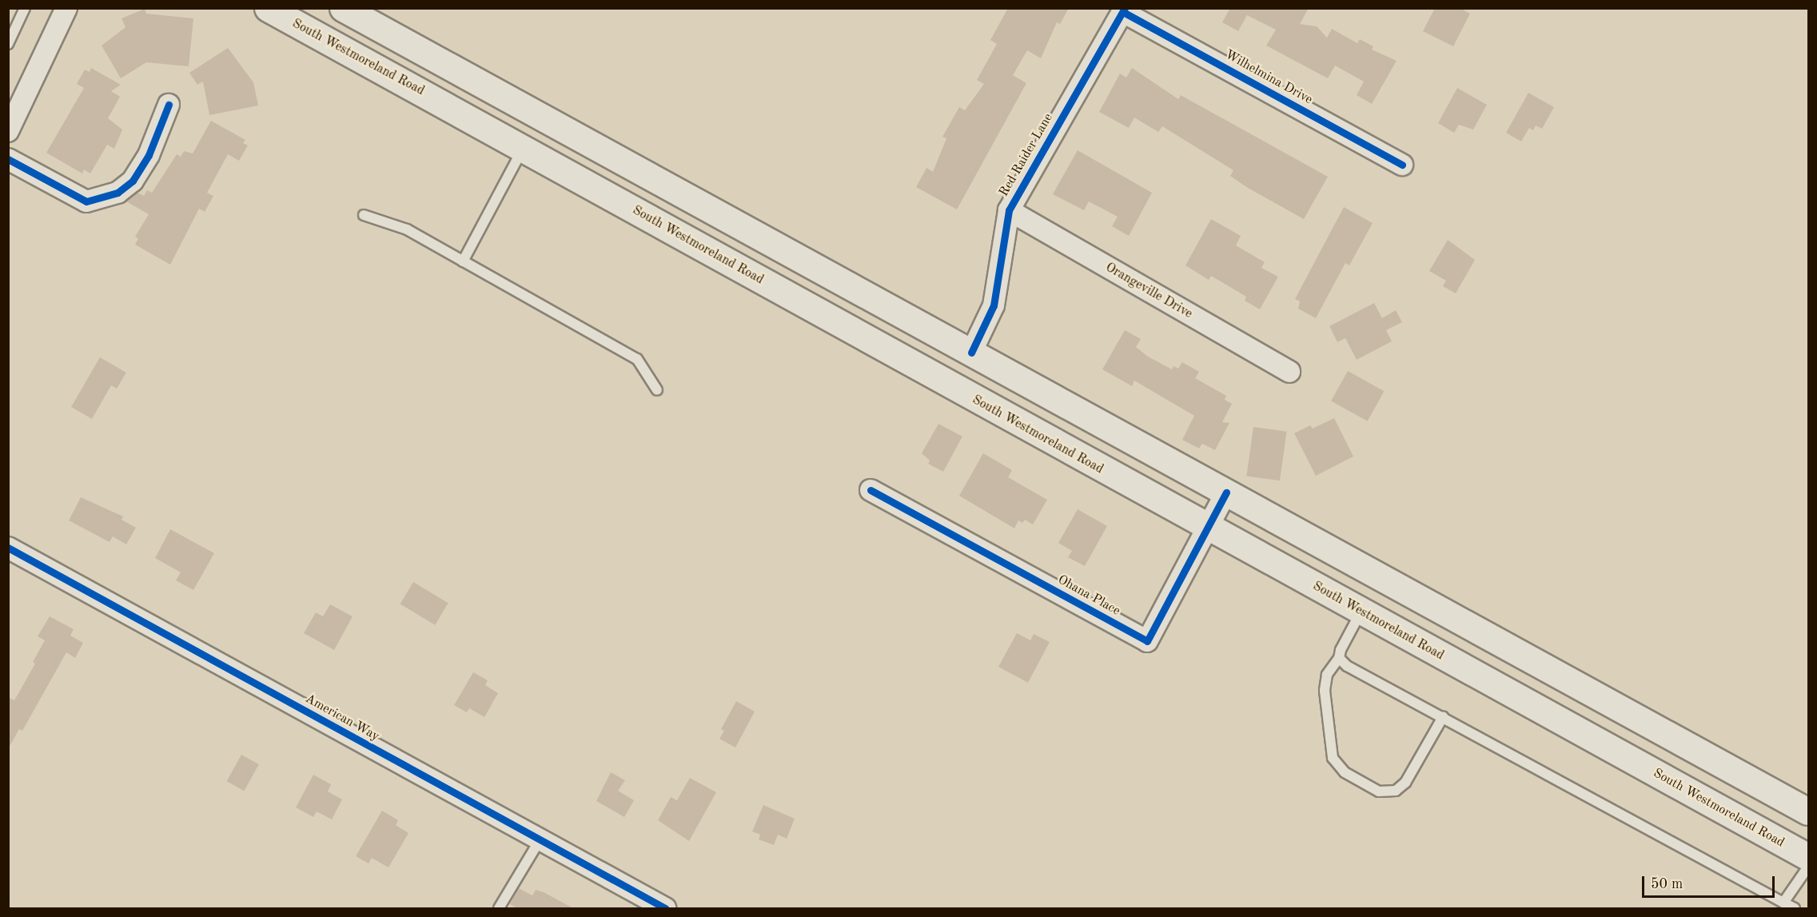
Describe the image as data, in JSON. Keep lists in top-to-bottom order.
{
  "streets": {
    "main road": ["South Westmoreland Road"],
    "street": [
      "Wilhelmina Drive",
      "Red Raider Lane",
      "Orangeville Drive",
      "Ohana Place",
      "American Way"
    ]
  },
  "crossings": [
    ["South Westmoreland Road", "Ohana Place"],
    ["Wilhelmina Drive", "Red Raider Lane"],
    ["Red Raider Lane", "Orangeville Drive"]
  ],
  "scale_bar": "50 m"
}
